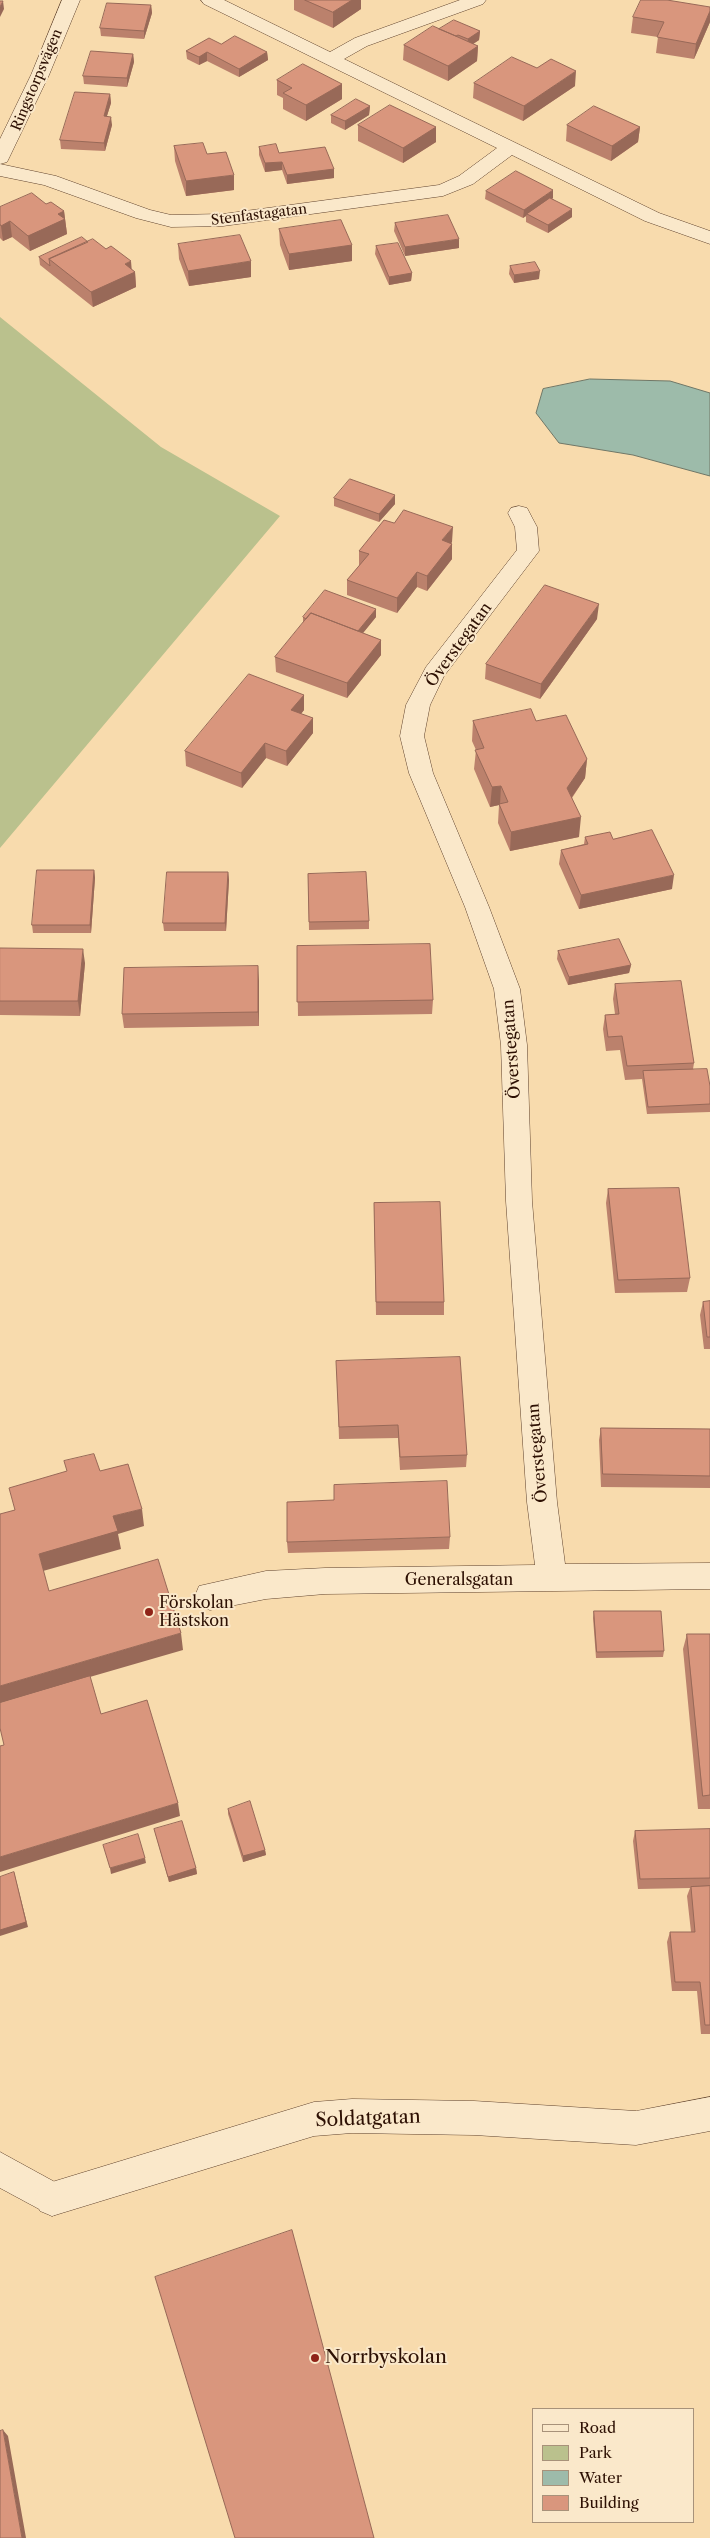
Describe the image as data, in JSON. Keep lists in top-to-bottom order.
{
  "streets": {
    "street": [
      "Ringstorpsvägen",
      "Stenfastagatan",
      "Överstegatan",
      "Generalsgatan",
      "Soldatgatan"
    ]
  },
  "crossings": [
    ["Överstegatan", "Generalsgatan"]
  ],
  "places": ["Förskolan Hästskon", "Norrbyskolan"],
  "legend": [
    "Road",
    "Park",
    "Water",
    "Building"
  ]
}
